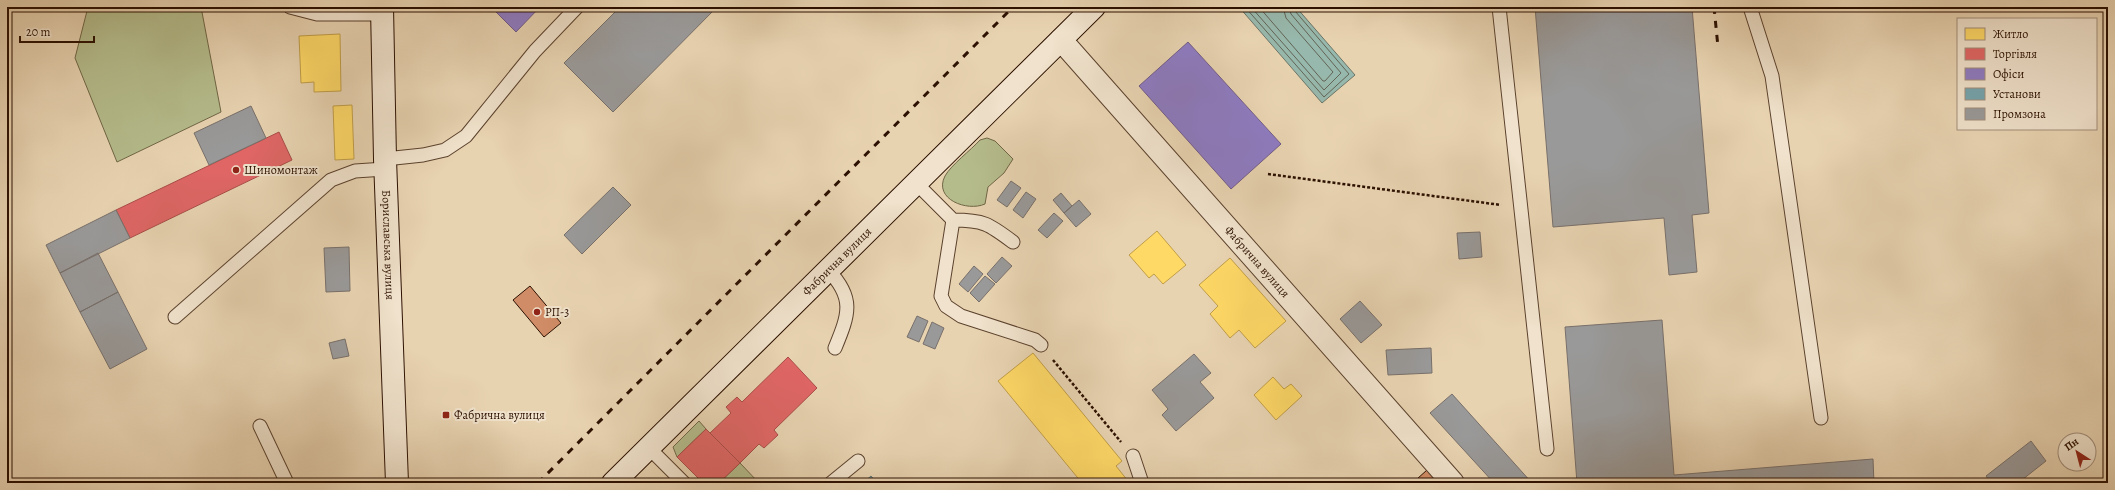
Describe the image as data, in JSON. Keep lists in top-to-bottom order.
{
  "streets": {
    "street": ["Бориславська вулиця", "Фабрична вулиця"]
  },
  "places": {
    "other": ["Шиномонтаж", "РП-3"],
    "transit": ["Фабрична вулиця"]
  },
  "legend": [
    "Житло",
    "Торгівля",
    "Офіси",
    "Установи",
    "Промзона"
  ],
  "scale_bar": "20 m",
  "north": "top left"
}
